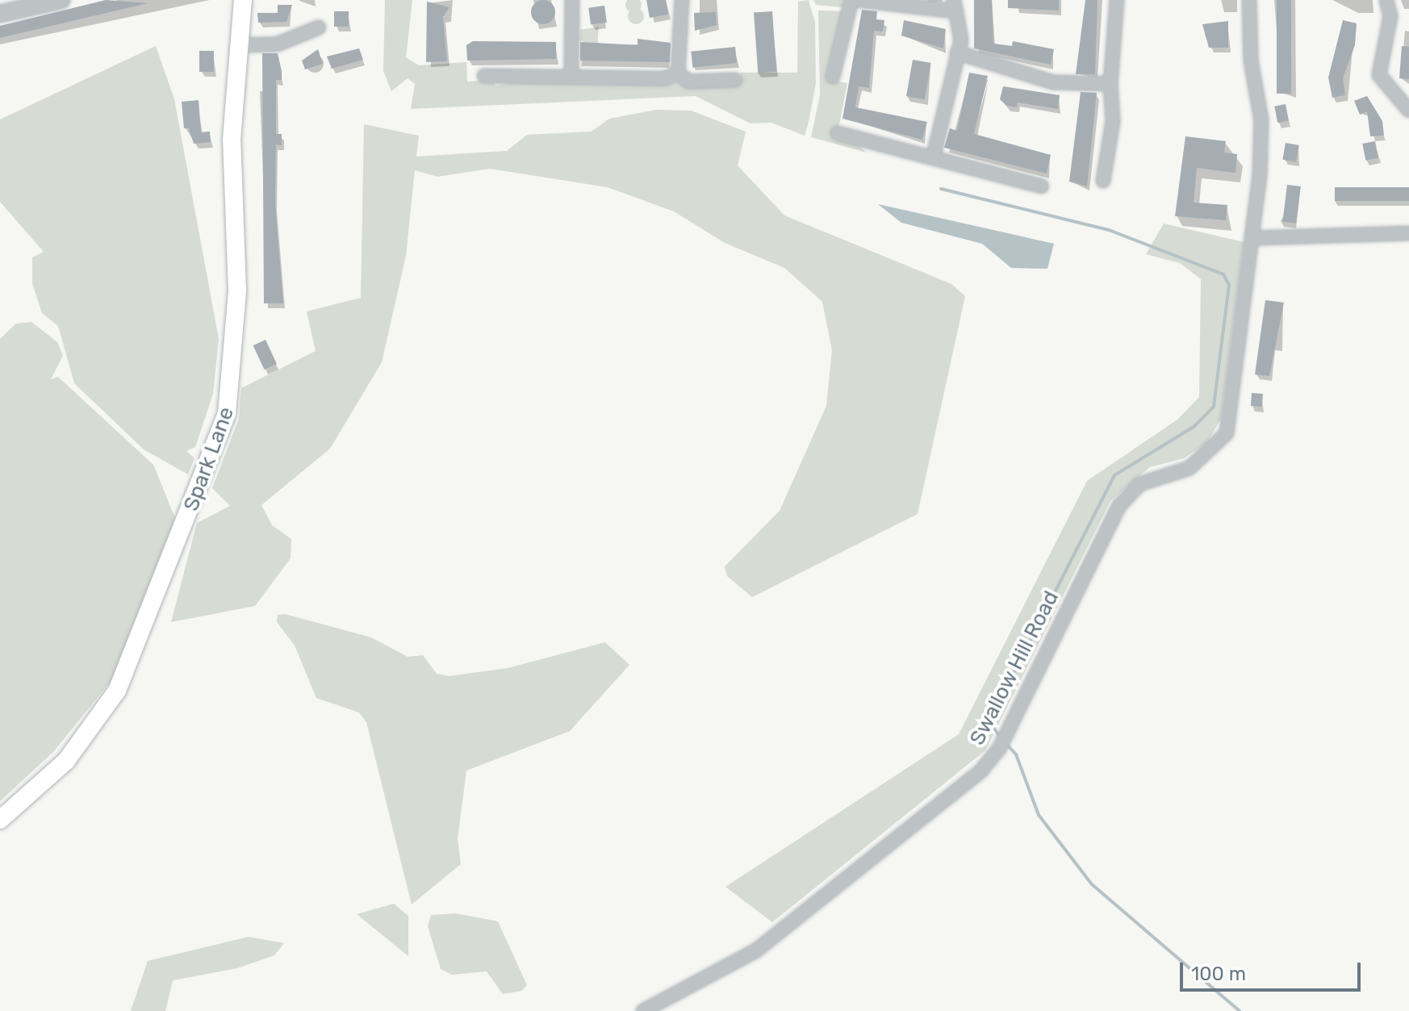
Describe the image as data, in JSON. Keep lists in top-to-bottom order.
{
  "streets": {
    "main road": ["Spark Lane"],
    "street": ["Swallow Hill Road"]
  },
  "scale_bar": "100 m"
}
